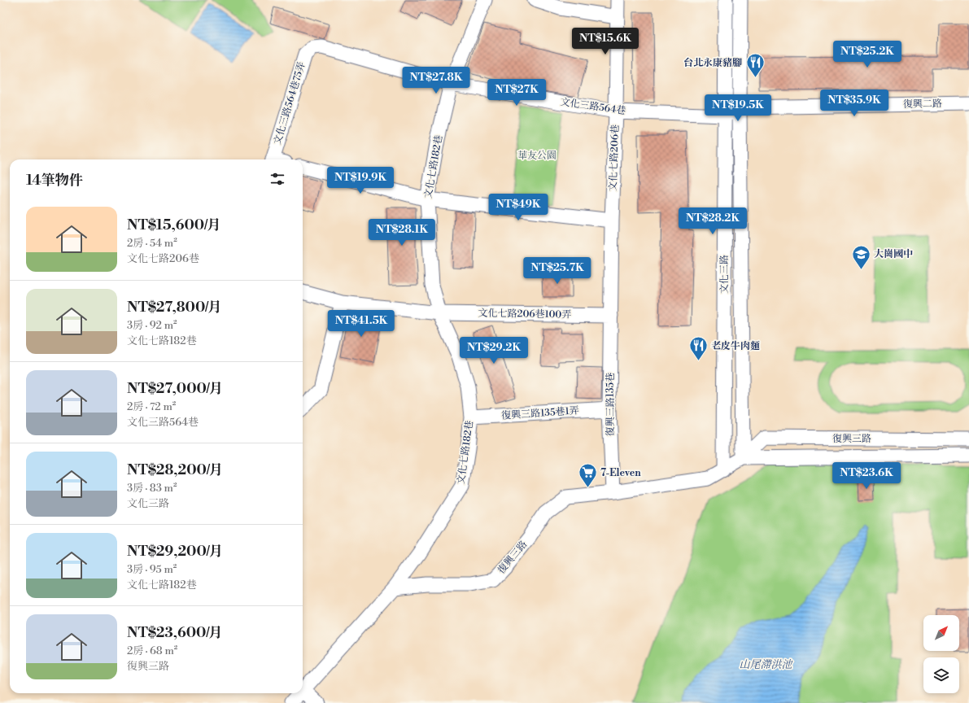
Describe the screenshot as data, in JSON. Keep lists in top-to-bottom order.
{
  "streets": {
    "street": [
      "文化三路564巷75弄",
      "復興二路",
      "文化三路564巷",
      "文化七路206巷",
      "文化七路182巷",
      "文化三路",
      "文化七路206巷100弄",
      "復興三路135巷",
      "復興三路135巷1弄",
      "復興三路"
    ]
  },
  "crossings": [
    ["文化三路564巷75弄", "文化三路564巷"],
    ["復興二路", "文化三路"],
    ["文化三路564巷", "文化七路206巷"],
    ["文化三路564巷", "文化七路182巷"],
    ["文化三路564巷", "文化三路"],
    ["文化七路206巷", "文化七路206巷100弄"],
    ["文化七路206巷", "復興三路135巷"],
    ["文化七路182巷", "文化七路206巷100弄"],
    ["文化七路182巷", "復興三路135巷1弄"],
    ["文化七路182巷", "復興三路"],
    ["文化三路", "復興三路"],
    ["文化七路206巷100弄", "復興三路135巷"],
    ["復興三路135巷", "復興三路135巷1弄"],
    ["復興三路135巷", "復興三路"]
  ],
  "water": ["山尾滯洪池"],
  "parks": ["華友公園"],
  "places": {
    "restaurant": ["台北永康豬腳", "老皮牛肉麵"],
    "school or university": ["大崗國中"],
    "supermarket": ["7-Eleven"]
  },
  "north": "top right",
  "page": {
    "price": [
      "NT$15.6K",
      "NT$25.2K",
      "NT$27.8K",
      "NT$27K",
      "NT$35.9K",
      "NT$19.5K",
      "NT$19.9K",
      "NT$49K",
      "NT$28.2K",
      "NT$28.1K",
      "NT$25.7K",
      "NT$41.5K",
      "NT$29.2K",
      "NT$23.6K"
    ],
    "heading": "14筆物件",
    "list": [
      {
        "name": "NT$15,600/月",
        "note": "2房 · 54 m² · 文化七路206巷"
      },
      {
        "name": "NT$27,800/月",
        "note": "3房 · 92 m² · 文化七路182巷"
      },
      {
        "name": "NT$27,000/月",
        "note": "2房 · 72 m² · 文化三路564巷"
      },
      {
        "name": "NT$28,200/月",
        "note": "3房 · 83 m² · 文化三路"
      },
      {
        "name": "NT$29,200/月",
        "note": "3房 · 95 m² · 文化七路182巷"
      },
      {
        "name": "NT$23,600/月",
        "note": "2房 · 68 m² · 復興三路"
      }
    ]
  }
}
